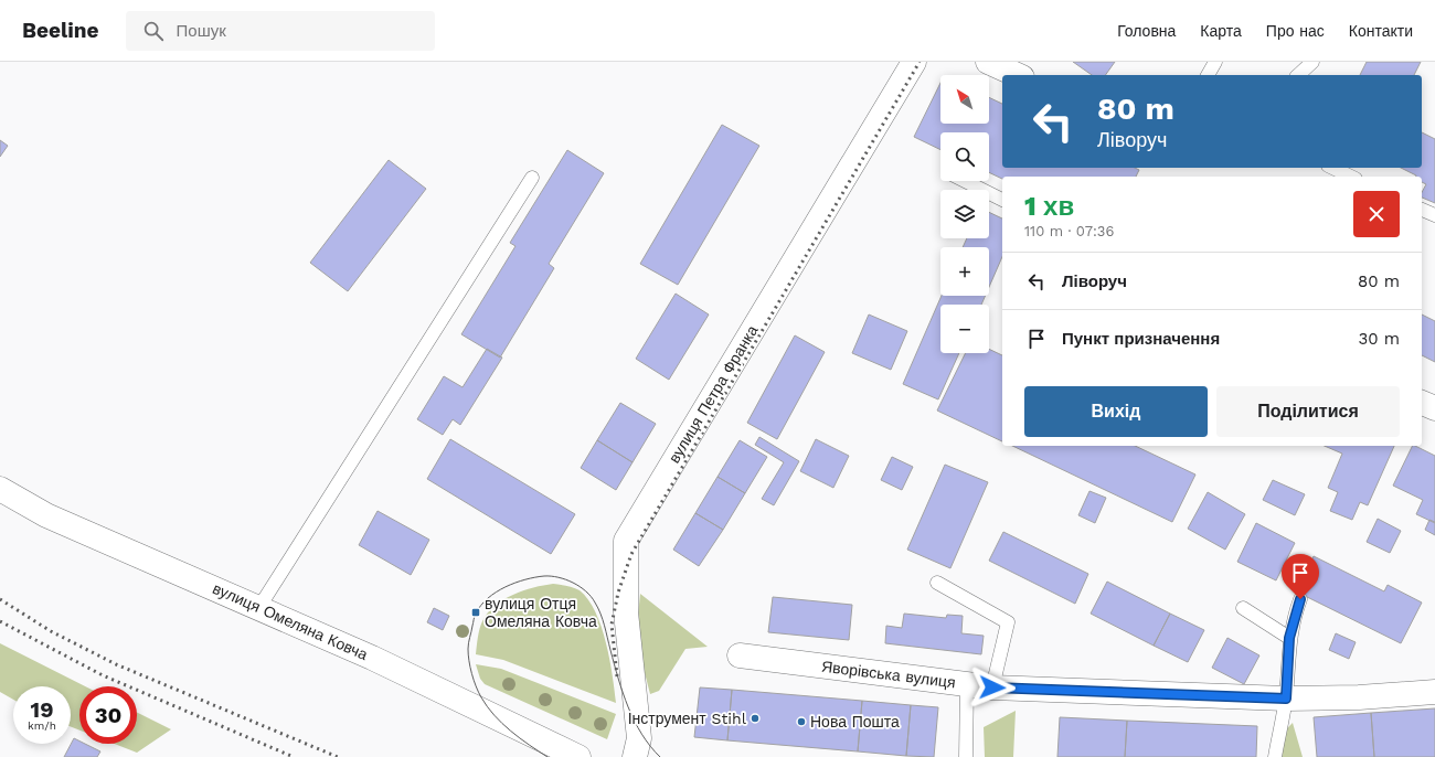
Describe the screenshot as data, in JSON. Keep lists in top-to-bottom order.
{
  "streets": {
    "street": ["вулиця Петра Франка", "вулиця Омеляна Ковча", "Яворівська вулиця"]
  },
  "places": {
    "transit": ["вулиця Отця Омеляна Ковча"],
    "other": ["Інструмент Stihl", "Нова Пошта"]
  },
  "north": "top left",
  "page": {
    "header": "Beeline",
    "search": "Пошук",
    "nav": [
      "Головна",
      "Карта",
      "Про нас",
      "Контакти"
    ],
    "map_buttons": ["+", "−"],
    "turn": ["80 m", "Ліворуч"],
    "heading": ["1 хв", "110 m · 07:36"],
    "list": [
      {
        "name": "Ліворуч",
        "value": "80 m"
      },
      {
        "name": "Пункт призначення",
        "value": "30 m"
      }
    ],
    "buttons": ["Вихід", "Поділитися"],
    "speed": "19 km/h",
    "limit": "30"
  }
}
